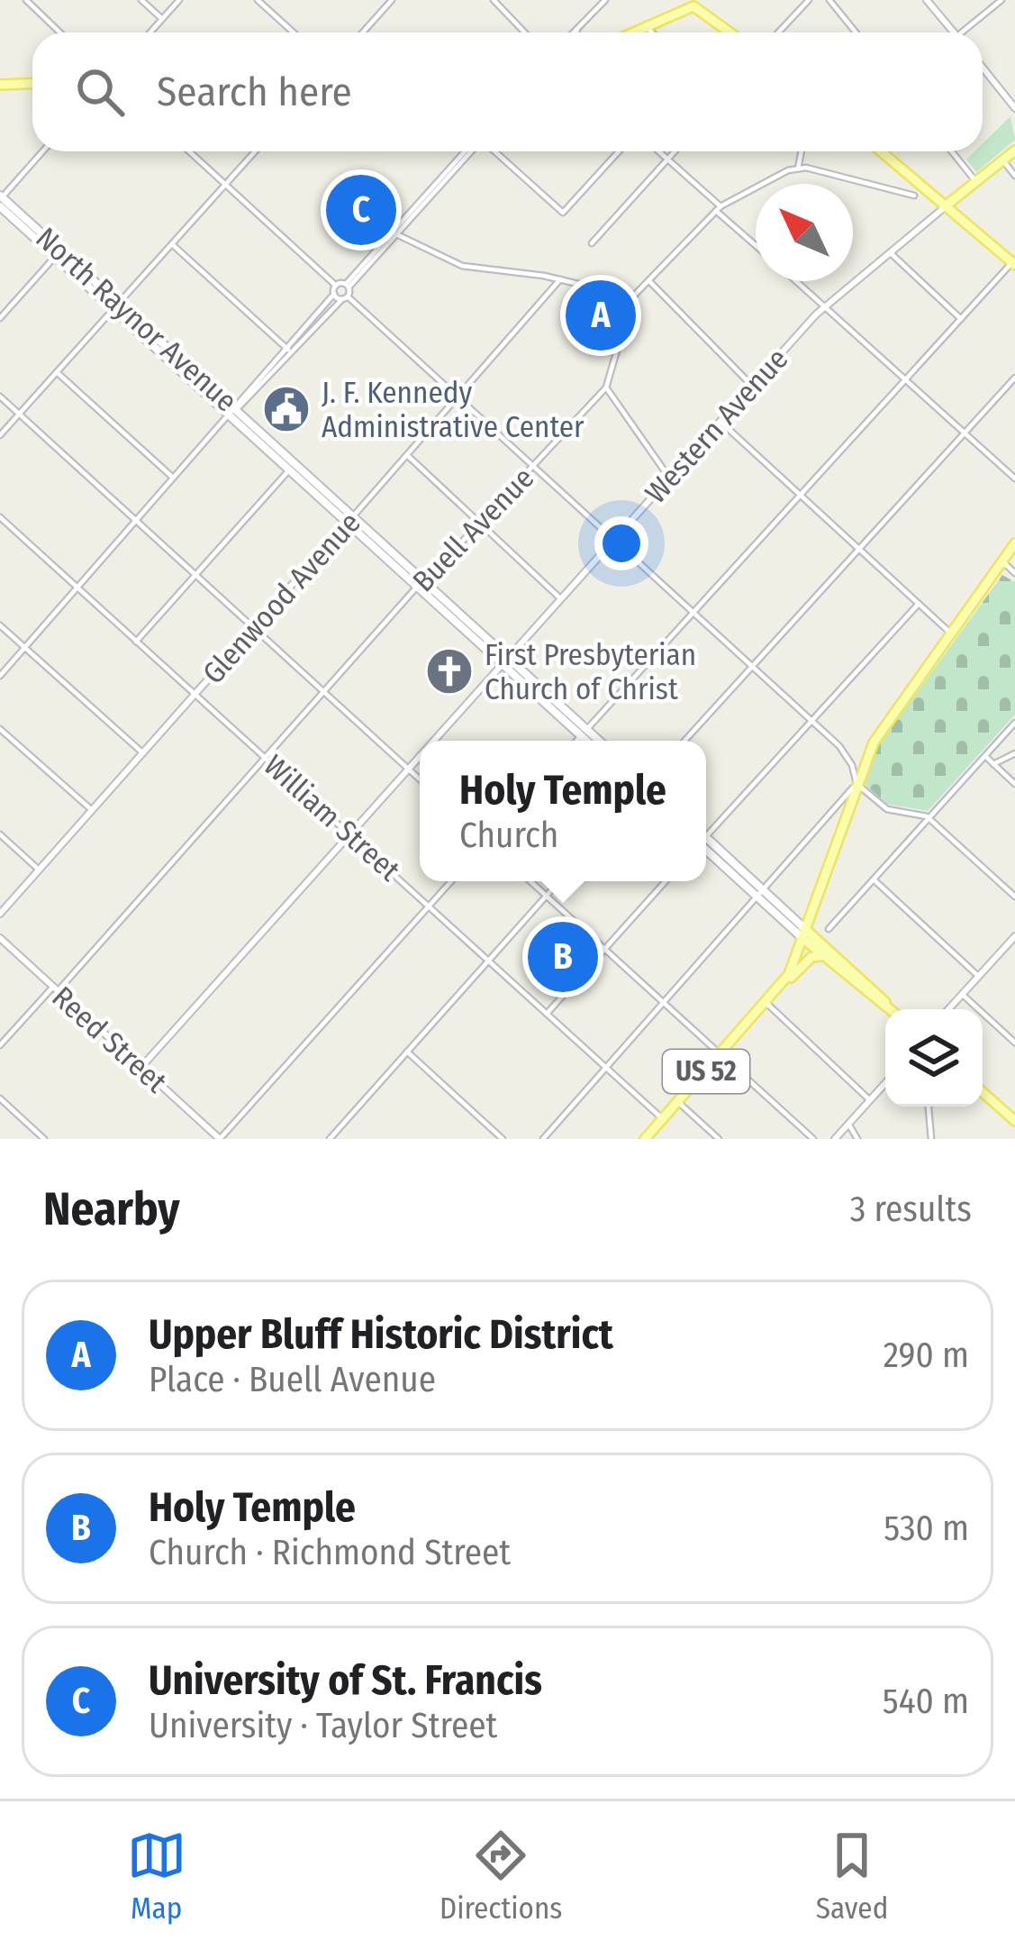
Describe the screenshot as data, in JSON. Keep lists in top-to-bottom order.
{
  "streets": {
    "main road": ["North Raynor Avenue", "Western Avenue", "US 52"],
    "street": [
      "Buell Avenue",
      "Glenwood Avenue",
      "William Street",
      "Reed Street"
    ]
  },
  "crossings": [
    ["North Raynor Avenue", "Western Avenue"],
    ["North Raynor Avenue", "Buell Avenue"],
    ["North Raynor Avenue", "Glenwood Avenue"],
    ["Western Avenue", "William Street"],
    ["Western Avenue", "Reed Street"],
    ["Buell Avenue", "William Street"],
    ["Buell Avenue", "Reed Street"],
    ["Glenwood Avenue", "William Street"],
    ["William Street", "US 52"]
  ],
  "places": {
    "public building": ["J. F. Kennedy Administrative Center"],
    "church": ["First Presbyterian Church of Christ"]
  },
  "north": "top left",
  "page": {
    "search": "Search here",
    "pins": ["C", "A", "B"],
    "popup": ["Holy Temple", "Church"],
    "heading": ["Nearby", "3 results"],
    "list": [
      {
        "mark": "A",
        "name": "Upper Bluff Historic District",
        "note": "Place · Buell Avenue",
        "value": "290 m"
      },
      {
        "mark": "B",
        "name": "Holy Temple",
        "note": "Church · Richmond Street",
        "value": "530 m"
      },
      {
        "mark": "C",
        "name": "University of St. Francis",
        "note": "University · Taylor Street",
        "value": "540 m"
      }
    ],
    "nav": ["Map", "Directions", "Saved"]
  }
}
